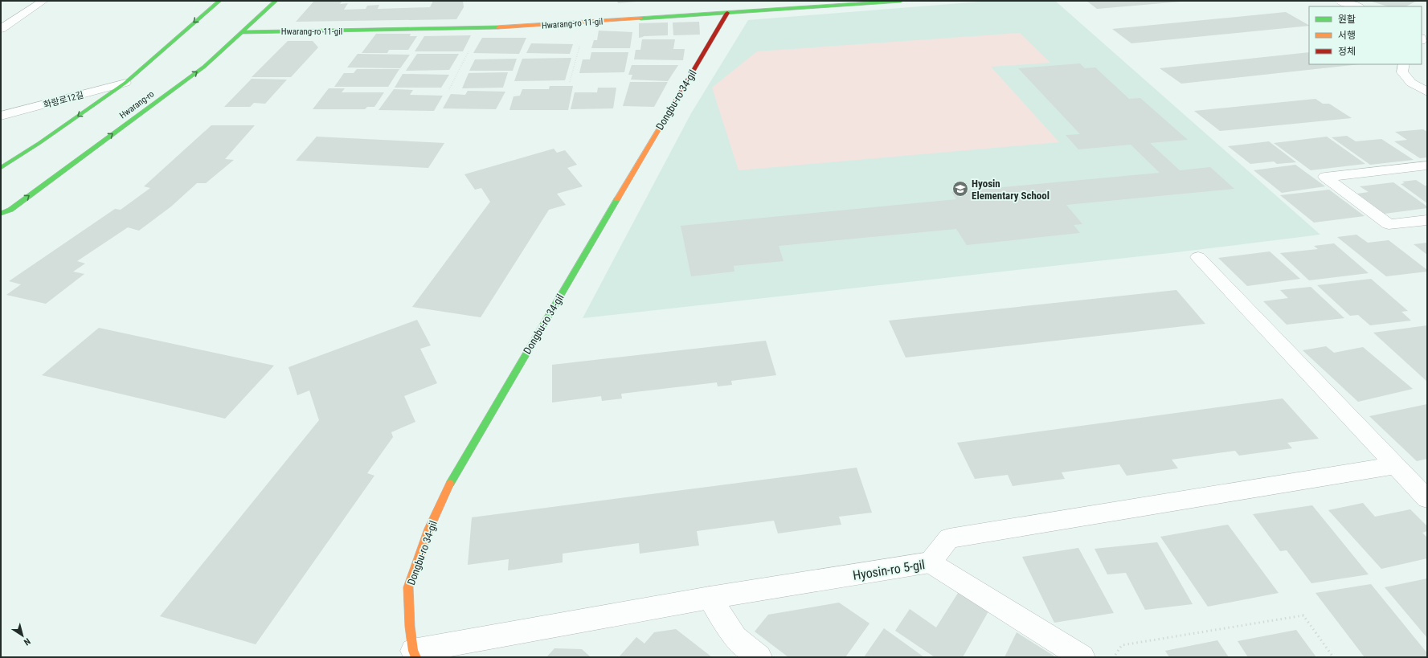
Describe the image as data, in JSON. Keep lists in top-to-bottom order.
{
  "streets": {
    "street": [
      "Hwarang-ro 11-gil",
      "화랑로12길",
      "Dongbu-ro 34-gil",
      "Hwarang-ro",
      "Hyosin-ro 5-gil"
    ]
  },
  "crossings": [
    ["Hwarang-ro 11-gil", "Dongbu-ro 34-gil"],
    ["Hwarang-ro 11-gil", "Hwarang-ro"],
    ["Dongbu-ro 34-gil", "Hyosin-ro 5-gil"]
  ],
  "places": {
    "school or university": ["Hyosin Elementary School"]
  },
  "legend": ["원활", "서행", "정체"],
  "north": "bottom right"
}
